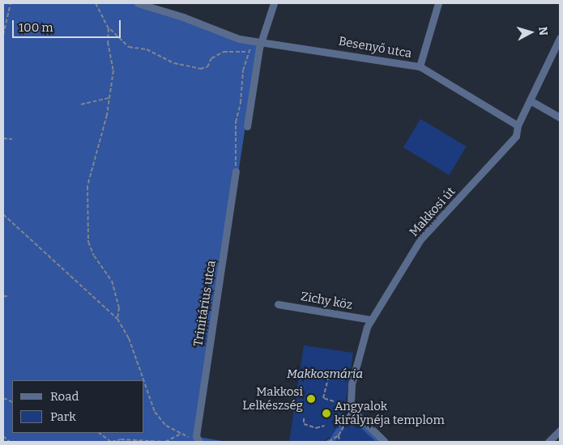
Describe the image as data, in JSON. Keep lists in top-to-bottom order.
{
  "streets": {
    "street": [
      "Besenyő utca",
      "Makkosi út",
      "Zichy köz",
      "Trinitárius utca"
    ]
  },
  "crossings": [
    ["Besenyő utca", "Makkosi út"],
    ["Makkosi út", "Zichy köz"]
  ],
  "parks": ["Makkosmária"],
  "places": ["Makkosi Lelkészség", "Angyalok királynéja templom"],
  "legend": ["Road", "Park"],
  "scale_bar": "100 m",
  "north": "right"
}
